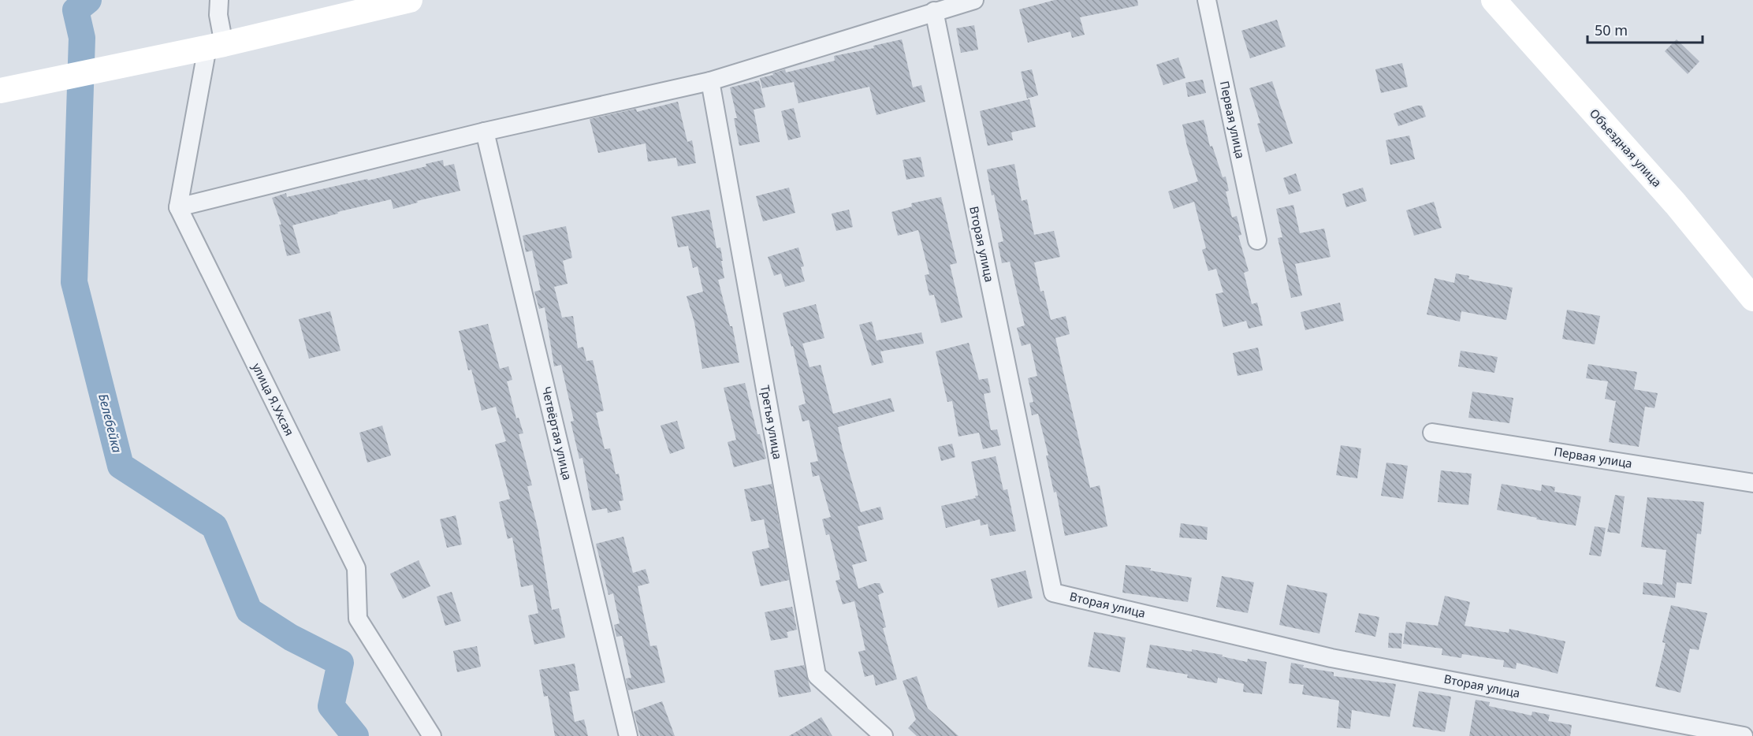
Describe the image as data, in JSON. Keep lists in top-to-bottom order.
{
  "streets": {
    "main road": ["Объездная улица"],
    "street": [
      "Первая улица",
      "Вторая улица",
      "улица Я.Ухсая",
      "Третья улица",
      "Четвёртая улица"
    ]
  },
  "water": ["Белебейка"],
  "scale_bar": "50 m"
}
